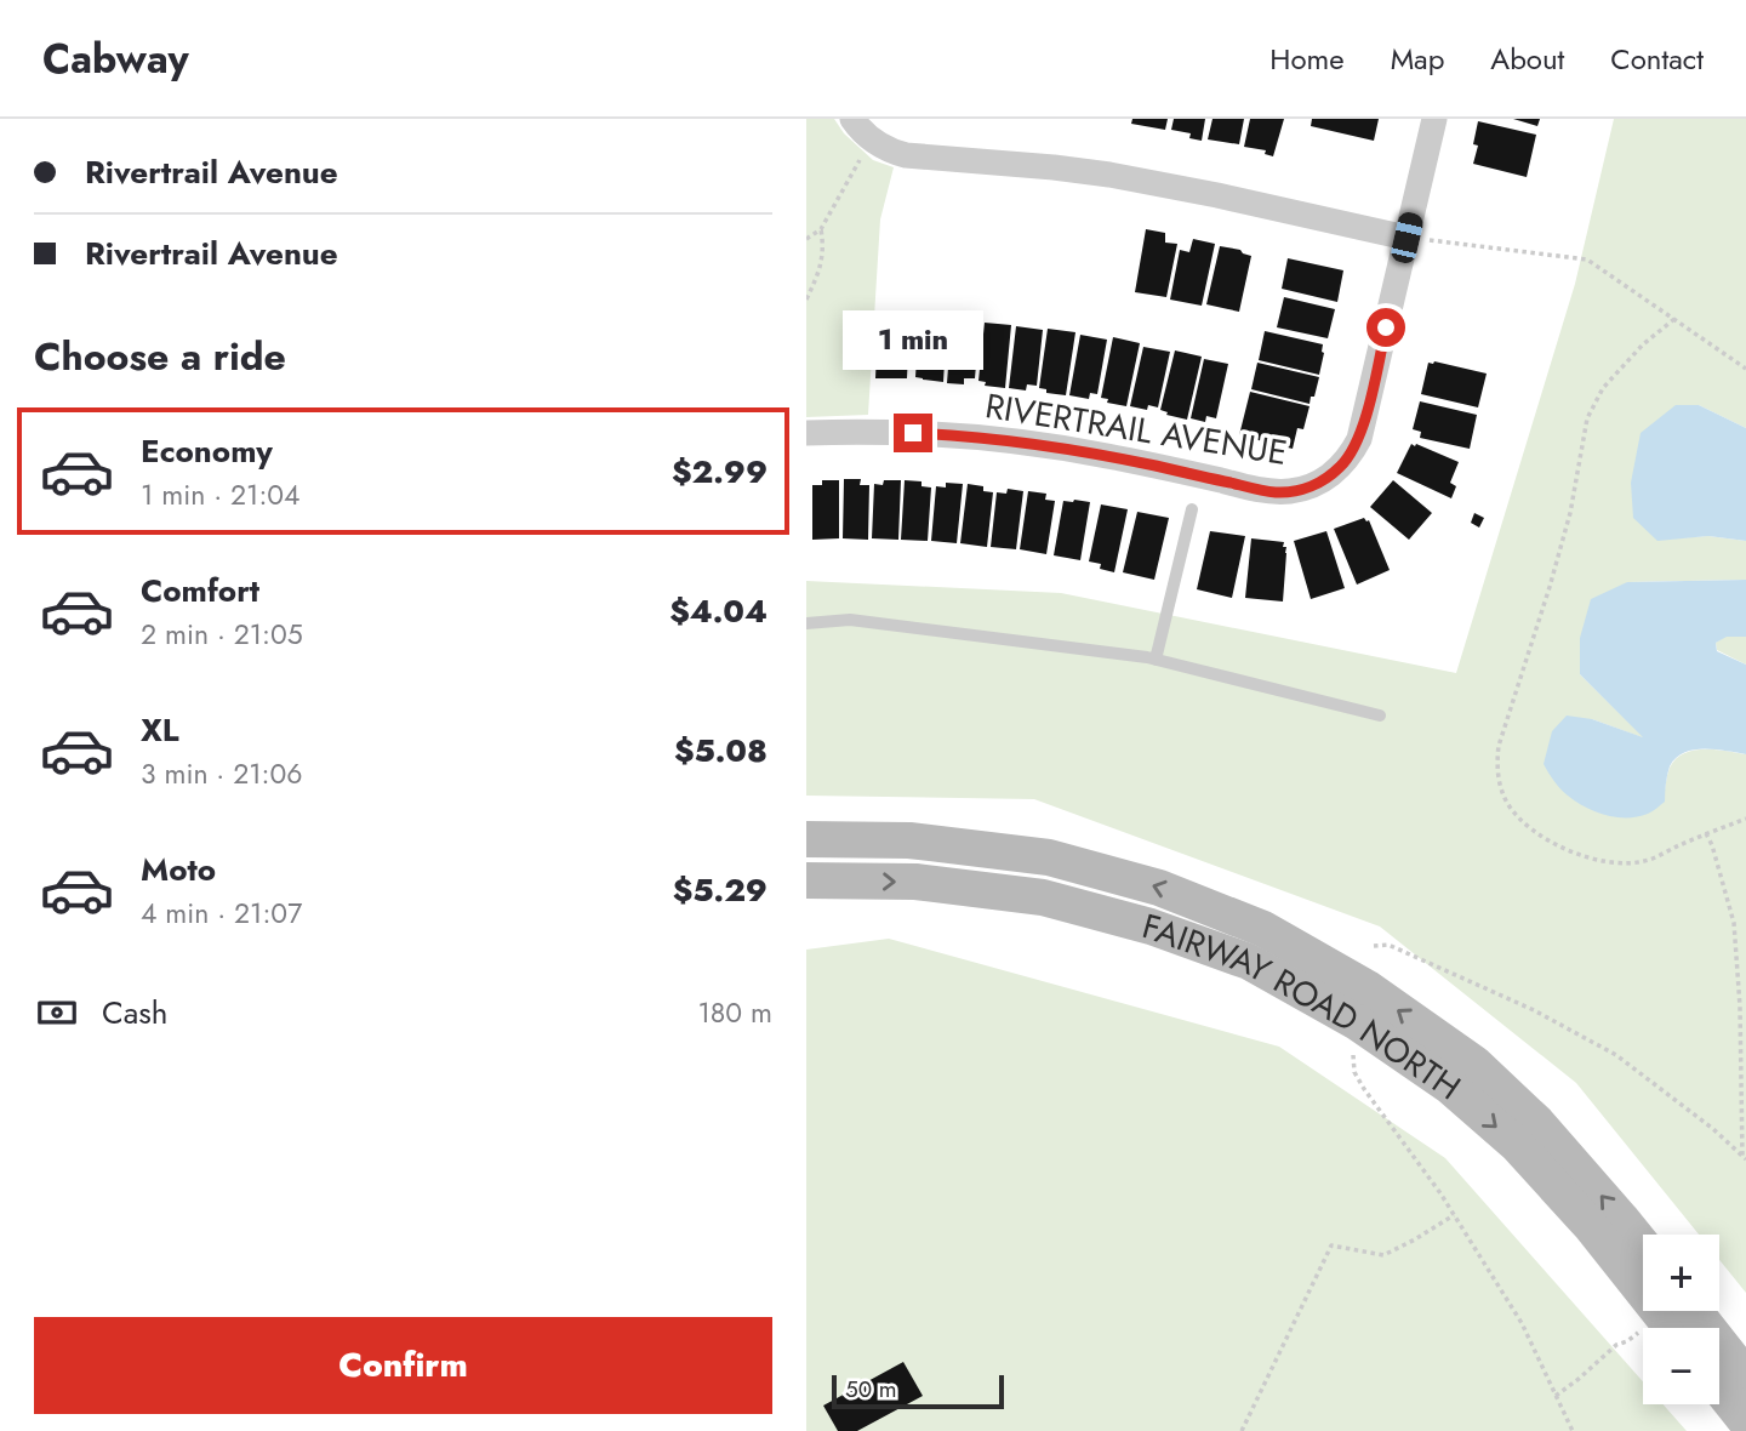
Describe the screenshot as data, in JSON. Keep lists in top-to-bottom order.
{
  "streets": {
    "main road": ["FAIRWAY ROAD NORTH"],
    "street": ["RIVERTRAIL AVENUE"]
  },
  "scale_bar": "50 m",
  "page": {
    "header": "Cabway",
    "nav": [
      "Home",
      "Map",
      "About",
      "Contact"
    ],
    "banner": ["Rivertrail Avenue", "Rivertrail Avenue"],
    "heading": "Choose a ride",
    "bubble": "1 min",
    "list": [
      {
        "name": "Economy",
        "note": "1 min · 21:04",
        "value": "$2.99"
      },
      {
        "name": "Comfort",
        "note": "2 min · 21:05",
        "value": "$4.04"
      },
      {
        "name": "XL",
        "note": "3 min · 21:06",
        "value": "$5.08"
      },
      {
        "name": "Moto",
        "note": "4 min · 21:07",
        "value": "$5.29"
      }
    ],
    "pay": ["Cash", "180 m"],
    "map_buttons": ["+", "−"],
    "buttons": "Confirm",
    "scale": "50 m"
  }
}
